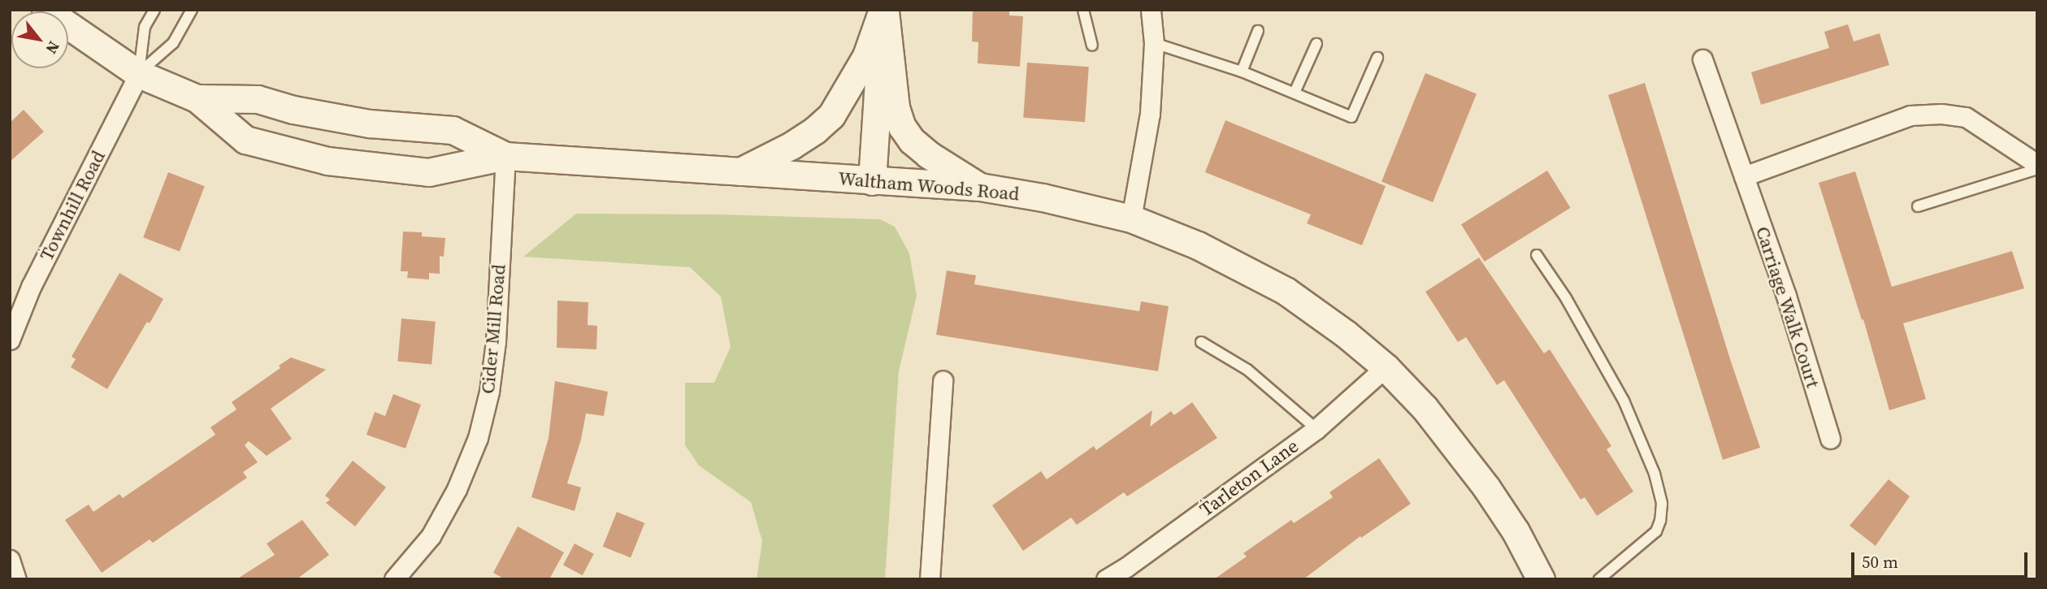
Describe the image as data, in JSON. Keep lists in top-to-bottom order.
{
  "streets": {
    "street": [
      "Waltham Woods Road",
      "Townhill Road",
      "Carriage Walk Court",
      "Cider Mill Road",
      "Tarleton Lane"
    ]
  },
  "crossings": [
    ["Waltham Woods Road", "Townhill Road"],
    ["Waltham Woods Road", "Cider Mill Road"],
    ["Waltham Woods Road", "Tarleton Lane"]
  ],
  "scale_bar": "50 m",
  "north": "bottom right"
}
